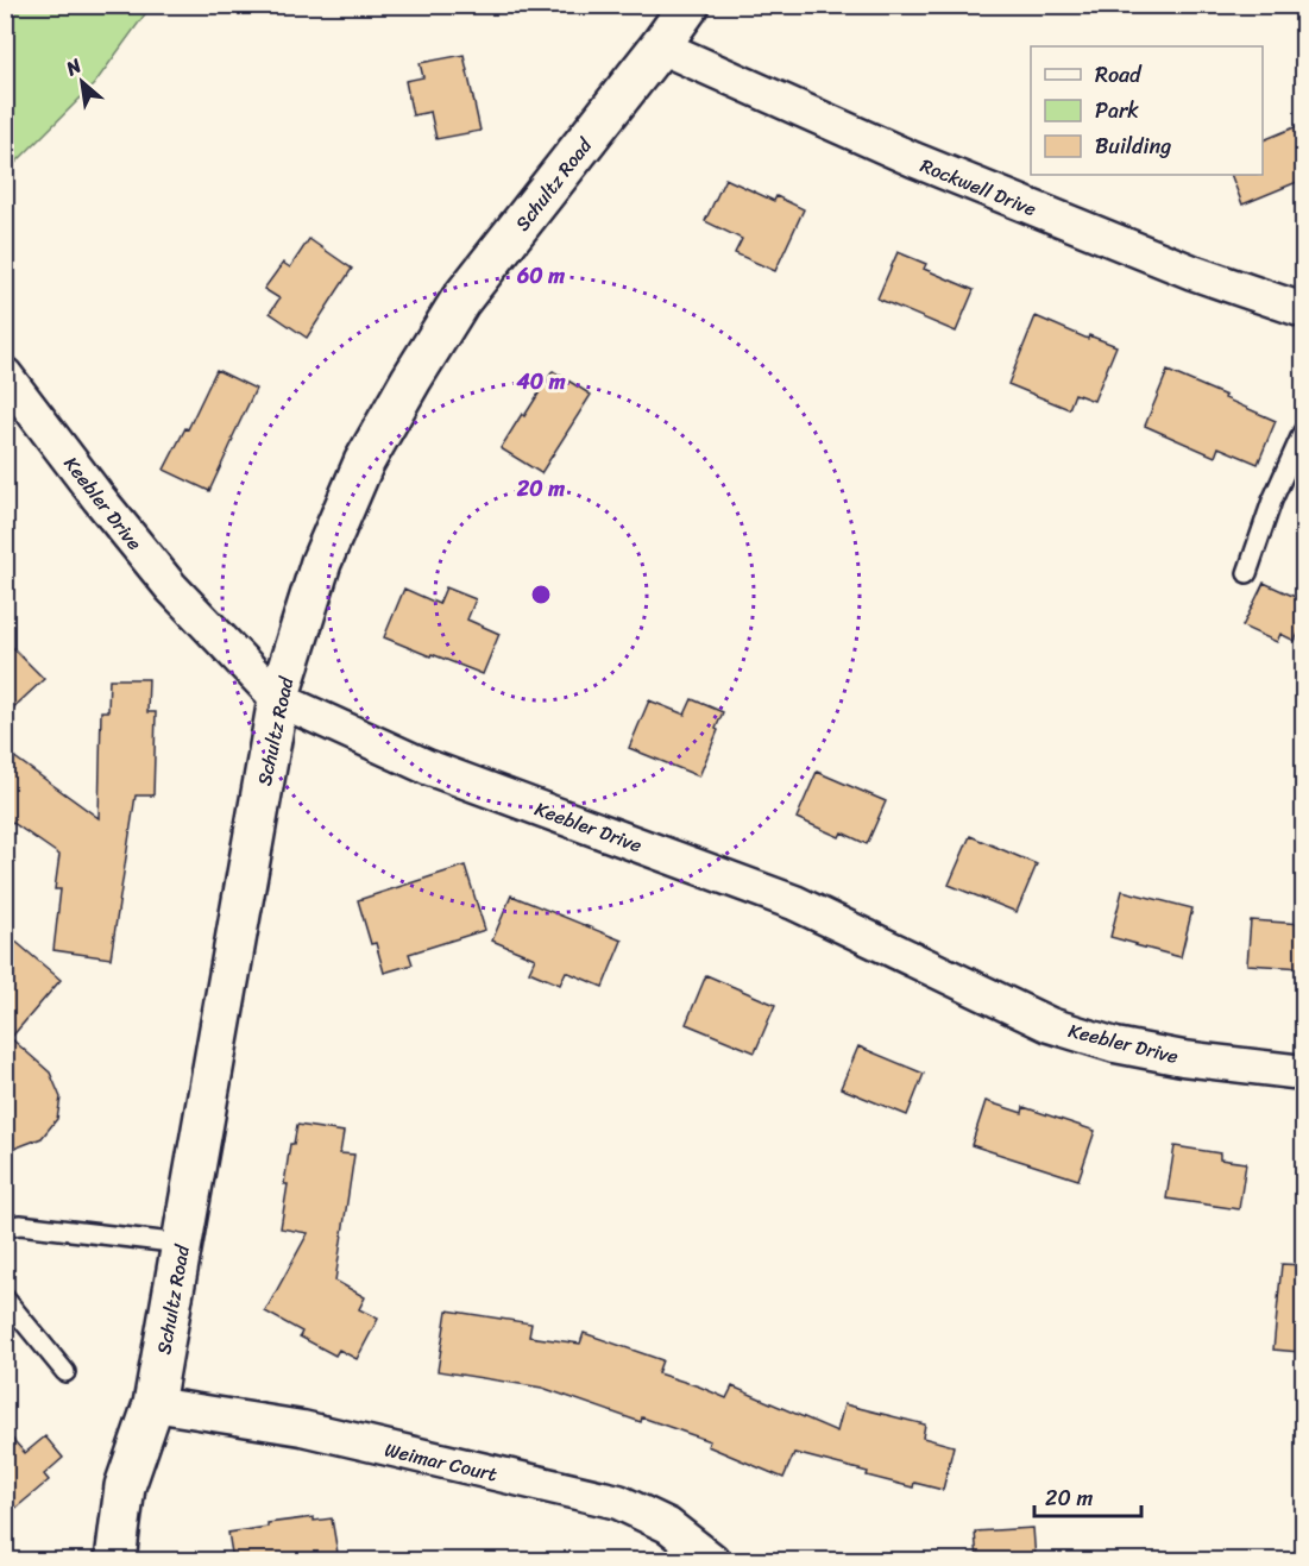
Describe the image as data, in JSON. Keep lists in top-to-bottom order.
{
  "streets": {
    "street": [
      "Schultz Road",
      "Rockwell Drive",
      "Keebler Drive",
      "Weimar Court"
    ]
  },
  "crossings": [
    ["Schultz Road", "Rockwell Drive"],
    ["Schultz Road", "Keebler Drive"],
    ["Schultz Road", "Weimar Court"]
  ],
  "legend": ["Road", "Park", "Building"],
  "scale_bar": "20 m",
  "north": "top left",
  "rings": ["60 m", "40 m", "20 m"]
}
